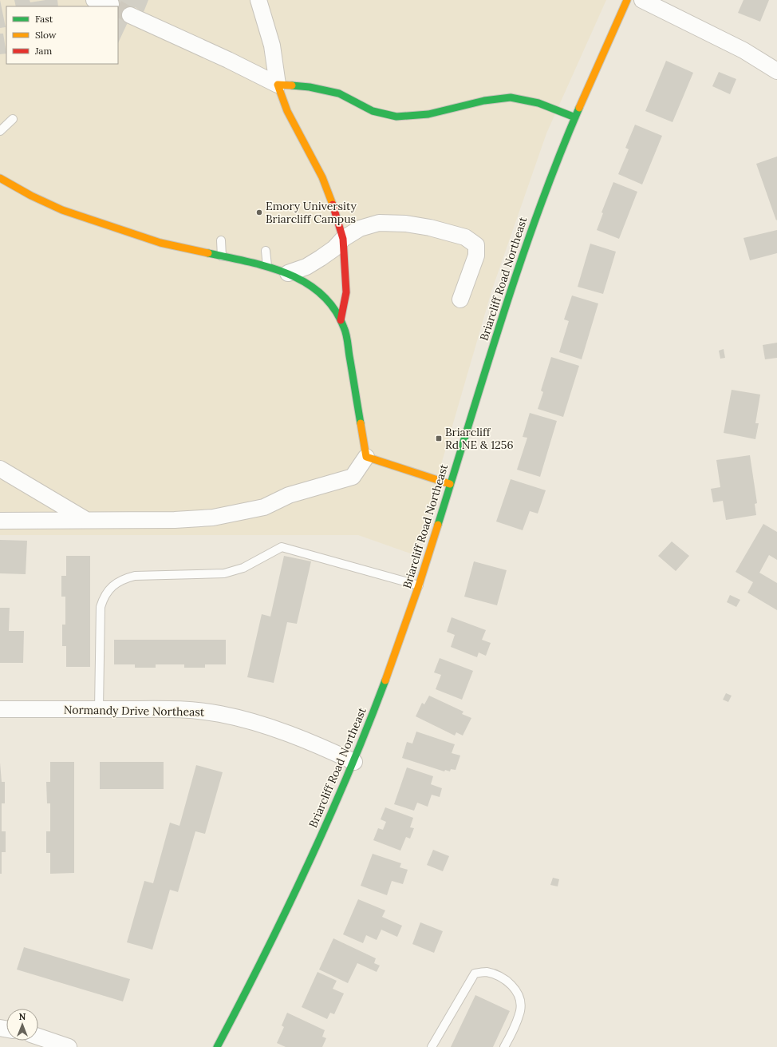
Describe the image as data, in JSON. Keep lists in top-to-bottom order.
{
  "streets": {
    "street": ["Briarcliff Road Northeast", "Normandy Drive Northeast"]
  },
  "crossings": [
    ["Briarcliff Road Northeast", "Normandy Drive Northeast"]
  ],
  "places": {
    "other": ["Emory University Briarcliff Campus"],
    "transit": ["Briarcliff Rd NE & 1256"]
  },
  "legend": ["Fast", "Slow", "Jam"],
  "north": "top"
}
